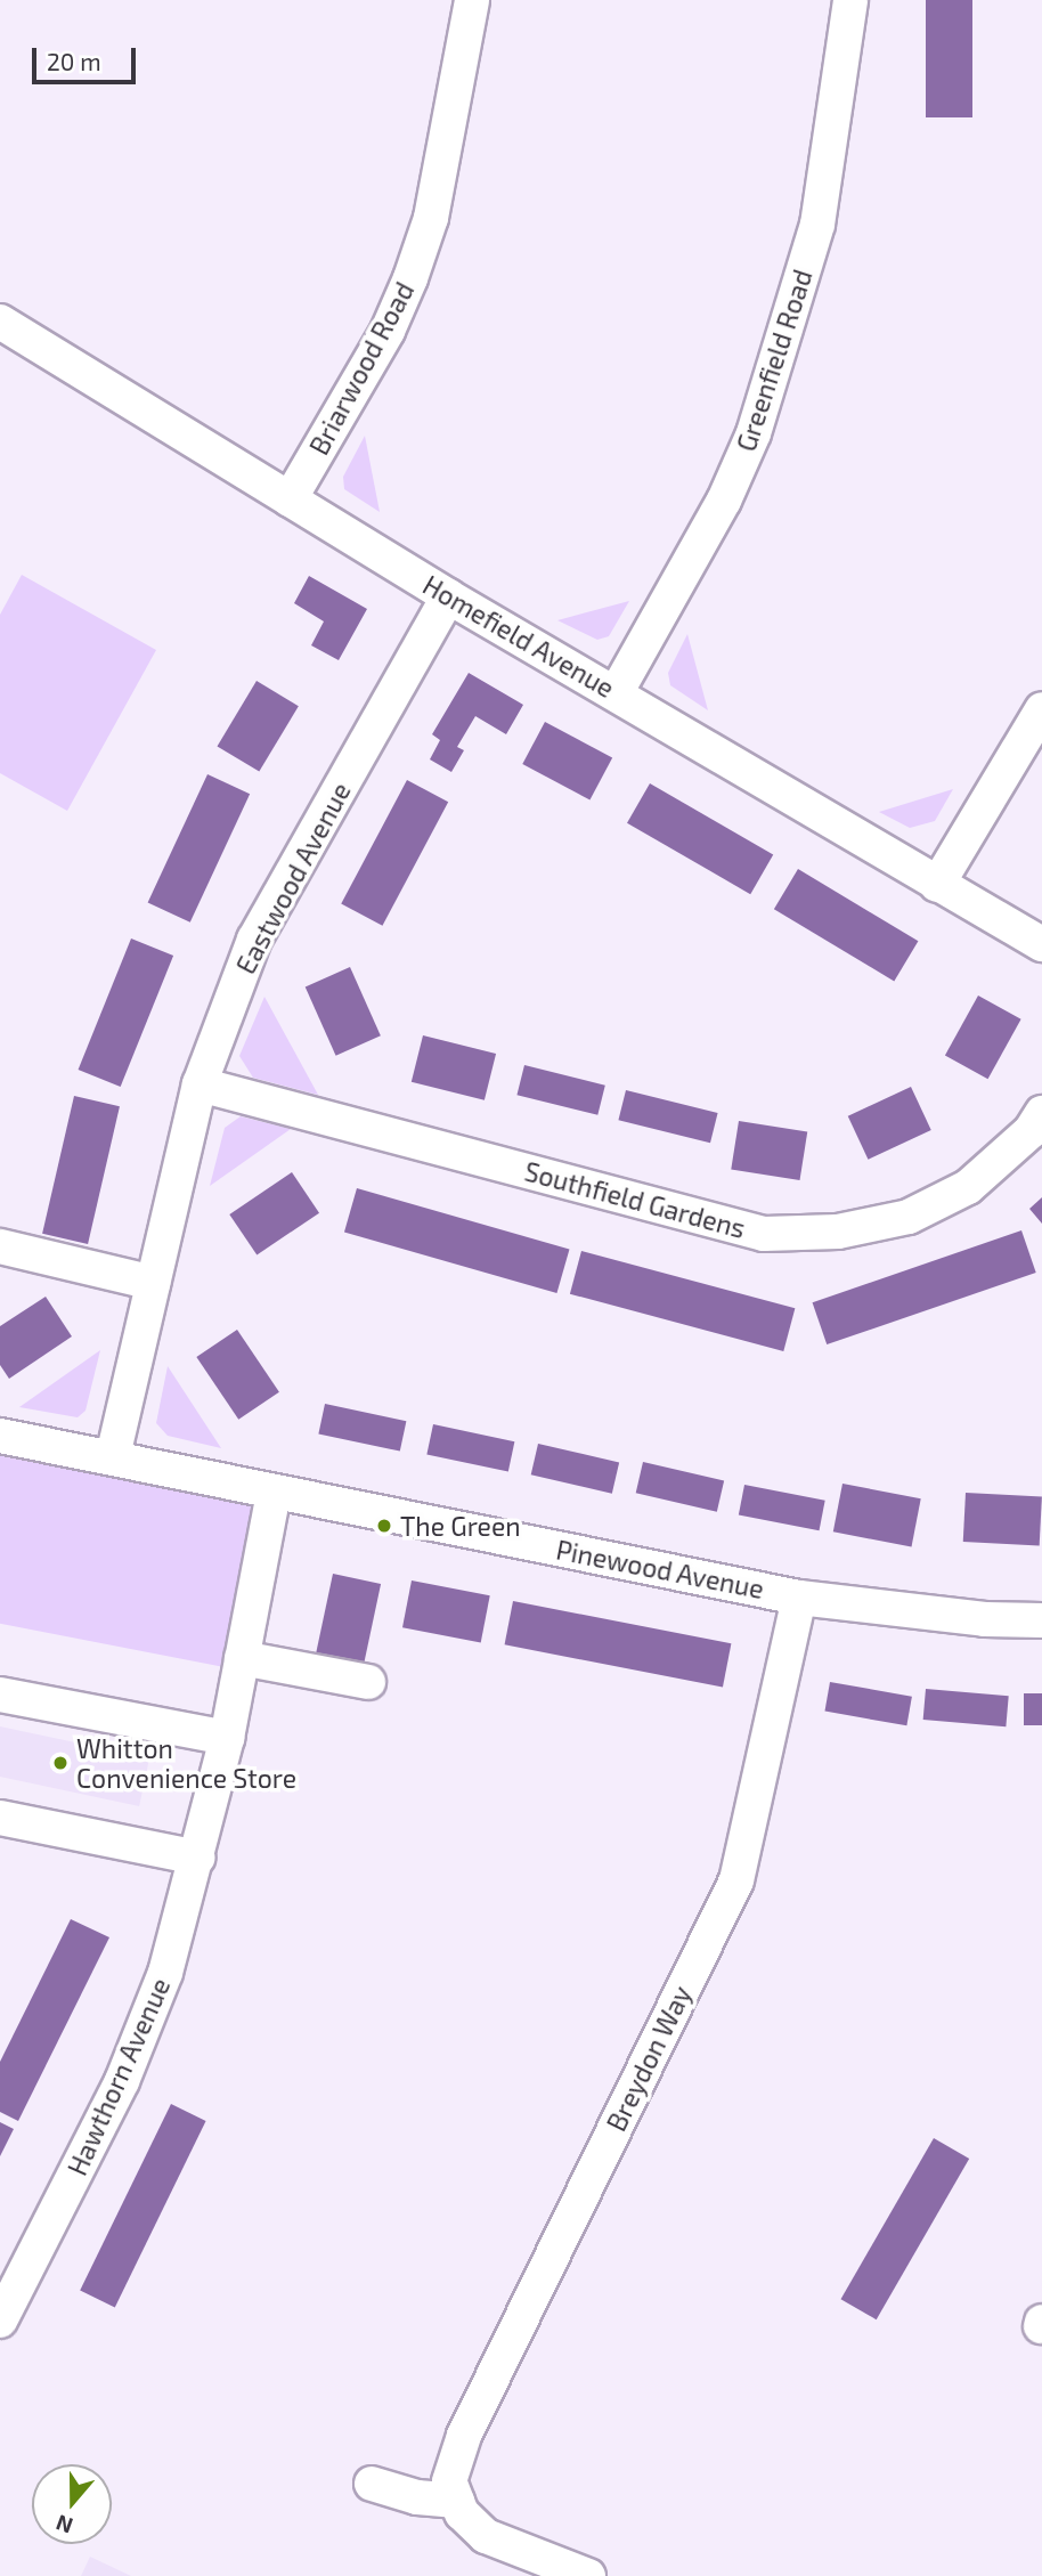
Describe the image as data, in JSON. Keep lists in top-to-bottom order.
{
  "streets": {
    "street": [
      "Greenfield Road",
      "Briarwood Road",
      "Homefield Avenue",
      "Eastwood Avenue",
      "Southfield Gardens",
      "Pinewood Avenue",
      "Breydon Way",
      "Hawthorn Avenue"
    ]
  },
  "crossings": [
    ["Greenfield Road", "Homefield Avenue"],
    ["Briarwood Road", "Homefield Avenue"],
    ["Homefield Avenue", "Eastwood Avenue"],
    ["Eastwood Avenue", "Southfield Gardens"],
    ["Eastwood Avenue", "Pinewood Avenue"],
    ["Pinewood Avenue", "Breydon Way"],
    ["Pinewood Avenue", "Hawthorn Avenue"]
  ],
  "places": ["The Green", "Whitton Convenience Store"],
  "scale_bar": "20 m",
  "north": "bottom"
}
